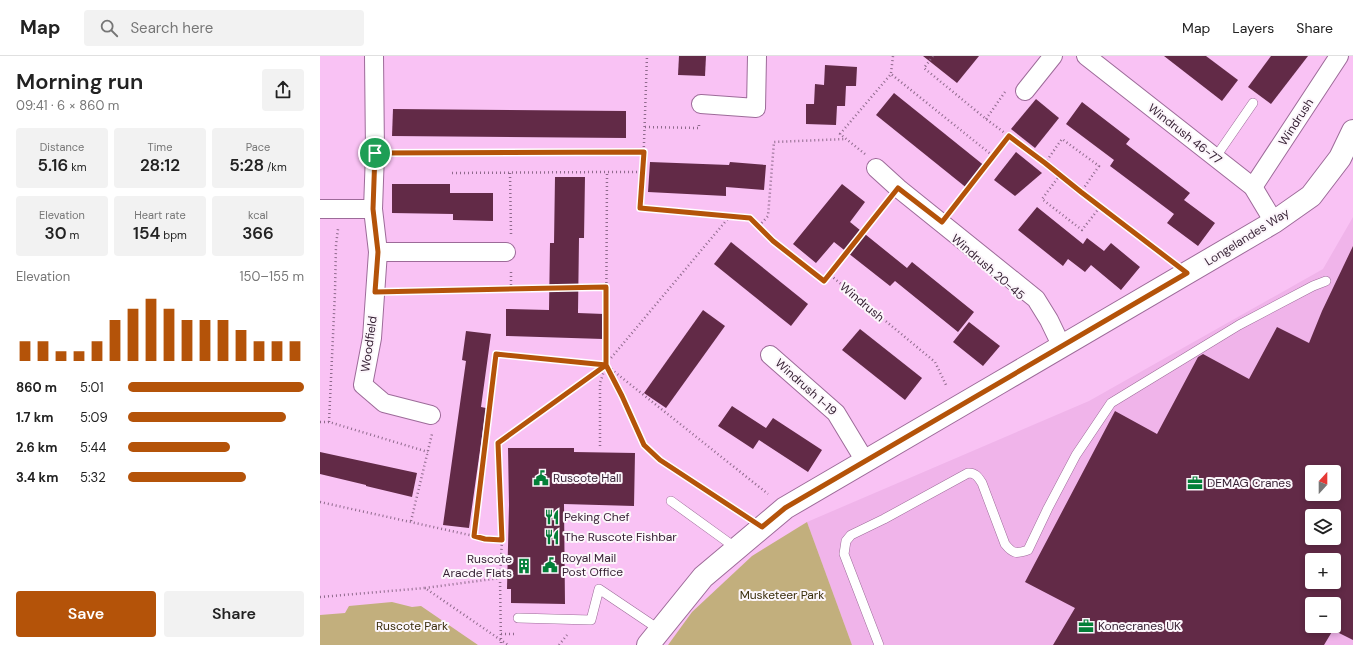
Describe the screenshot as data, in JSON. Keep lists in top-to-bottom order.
{
  "streets": {
    "street": [
      "Windrush",
      "Windrush 46-77",
      "Longelandes Way",
      "Windrush 20-45",
      "Woodfield",
      "Windrush 1-19"
    ]
  },
  "crossings": [
    ["Windrush", "Windrush 46-77"],
    ["Windrush", "Longelandes Way"],
    ["Windrush 46-77", "Longelandes Way"],
    ["Longelandes Way", "Windrush 20-45"],
    ["Longelandes Way", "Windrush 1-19"]
  ],
  "parks": ["Musketeer Park", "Ruscote Park"],
  "places": {
    "public building": ["Ruscote Hall", "Royal Mail Post Office"],
    "office": ["DEMAG Cranes", "Konecranes UK"],
    "restaurant": ["Peking Chef", "The Ruscote Fishbar"],
    "building": ["Ruscote Aracde Flats"]
  },
  "north": "top",
  "page": {
    "header": "Map",
    "search": "Search here",
    "nav": ["Map", "Layers", "Share"],
    "heading": ["Morning run", "09:41 · 6 × 860 m"],
    "stats": [
      ["Distance", "5.16 km"],
      ["Time", "28:12"],
      ["Pace", "5:28 /km"],
      ["Elevation", "30 m"],
      ["Heart rate", "154 bpm"],
      ["kcal", "366"]
    ],
    "chart": ["Elevation", "150–155 m"],
    "list": [
      {
        "name": "860 m",
        "note": "5:01"
      },
      {
        "name": "1.7 km",
        "note": "5:09"
      },
      {
        "name": "2.6 km",
        "note": "5:44"
      },
      {
        "name": "3.4 km",
        "note": "5:32"
      }
    ],
    "map_buttons": ["+", "−"],
    "buttons": ["Save", "Share"]
  }
}
